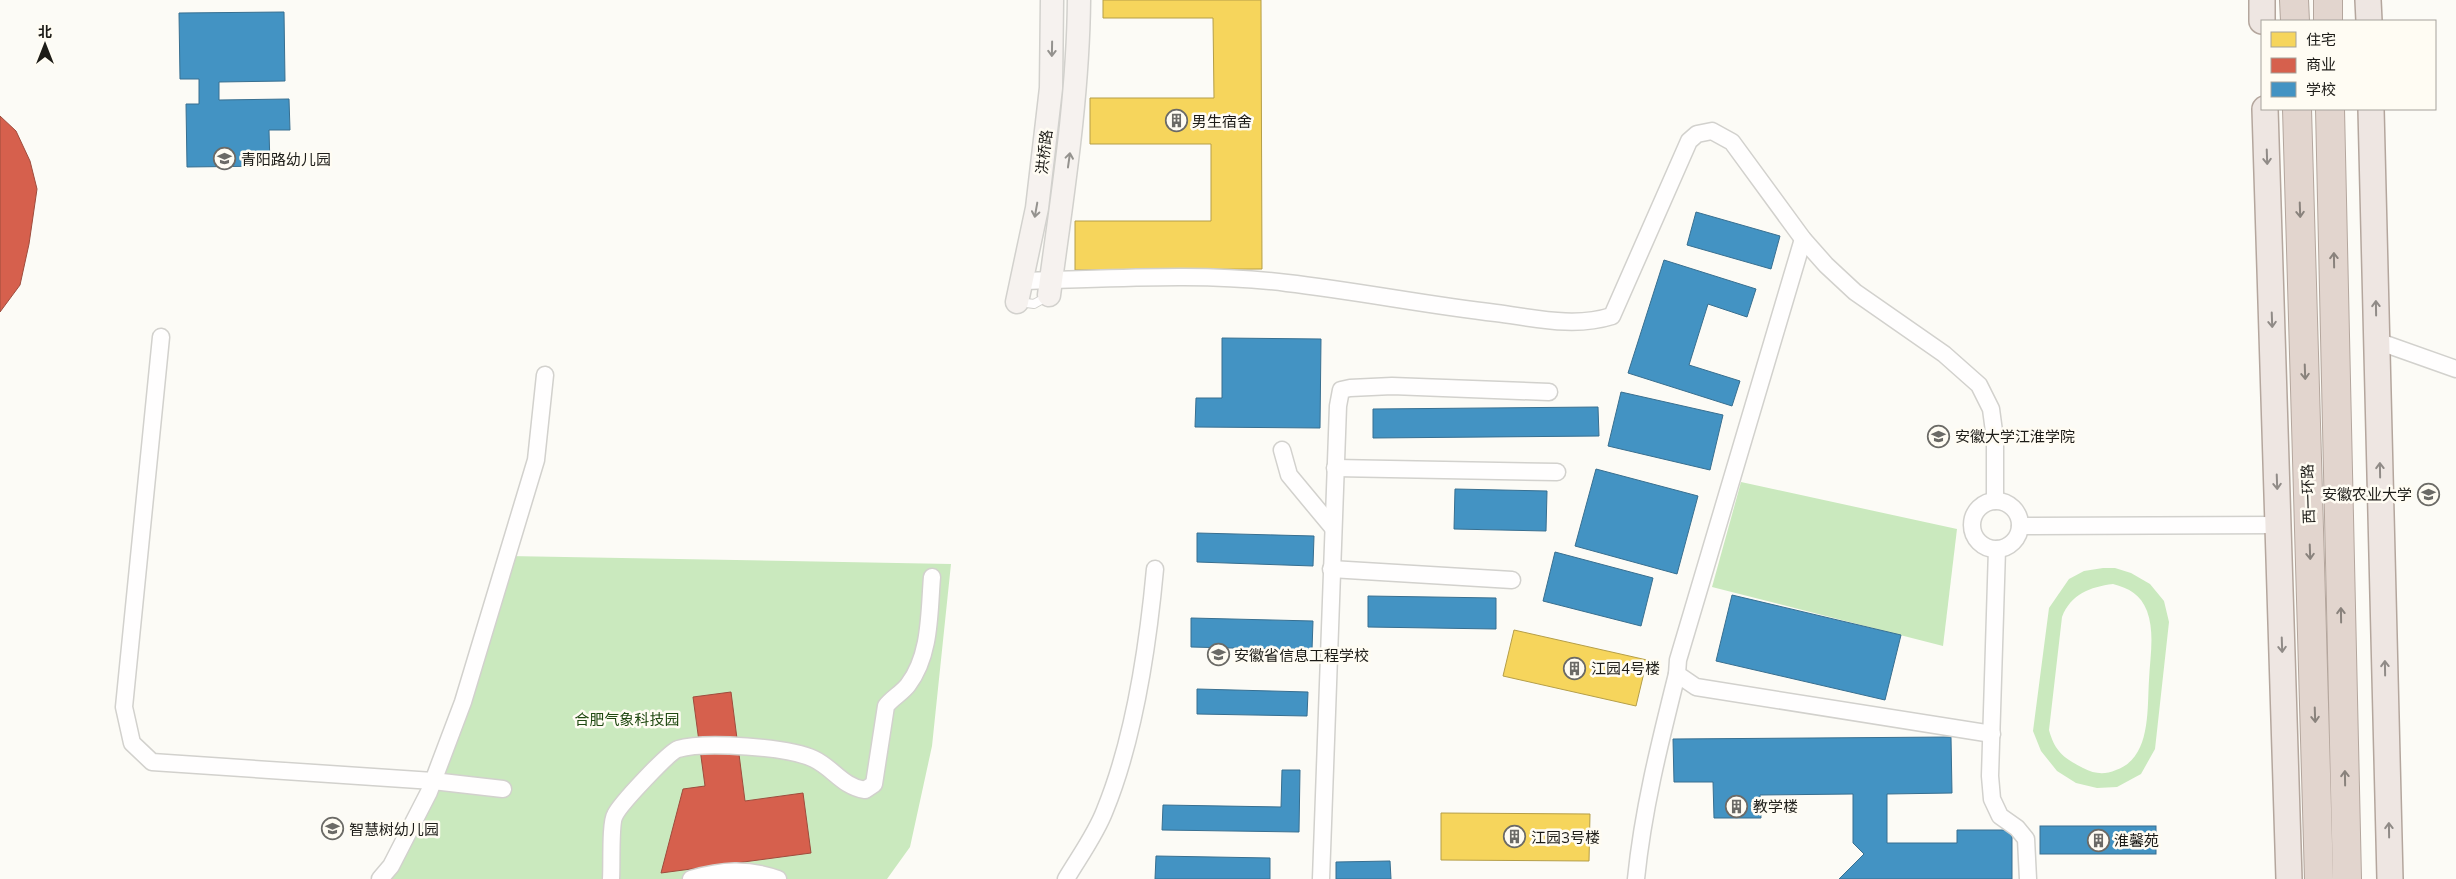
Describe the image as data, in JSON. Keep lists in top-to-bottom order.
{
  "streets": {
    "highway": ["西一环路"],
    "street": ["洪桥路"]
  },
  "parks": ["合肥气象科技园"],
  "places": {
    "building": [
      "男生宿舍",
      "江园4号楼",
      "教学楼",
      "江园3号楼",
      "淮馨苑"
    ],
    "school or university": [
      "青阳路幼儿园",
      "安徽大学江淮学院",
      "安徽农业大学",
      "安徽省信息工程学校",
      "智慧树幼儿园"
    ]
  },
  "legend": ["住宅", "商业", "学校"],
  "north": "top"
}
